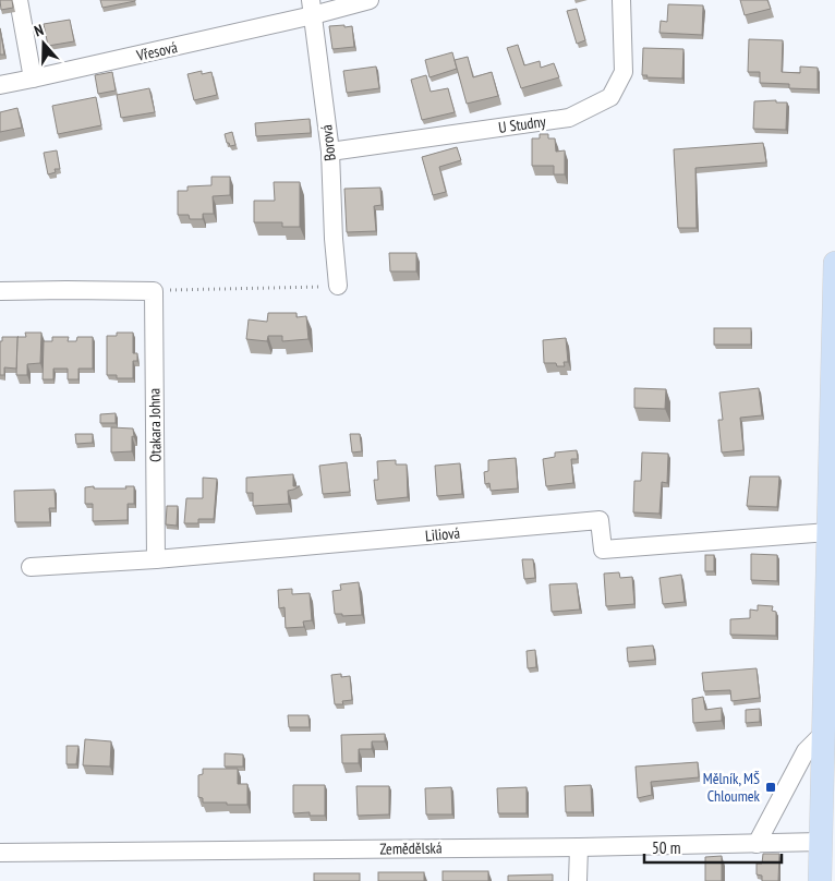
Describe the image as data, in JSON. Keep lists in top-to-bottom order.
{
  "streets": {
    "street": [
      "Vřesová",
      "U Studny",
      "Borová",
      "Otakara Johna",
      "Liliová",
      "Zemědělská"
    ]
  },
  "crossings": [
    ["Vřesová", "Borová"],
    ["U Studny", "Borová"],
    ["Otakara Johna", "Liliová"]
  ],
  "places": {
    "transit": ["Mělník, MŠ Chloumek"]
  },
  "scale_bar": "50 m",
  "north": "top"
}
